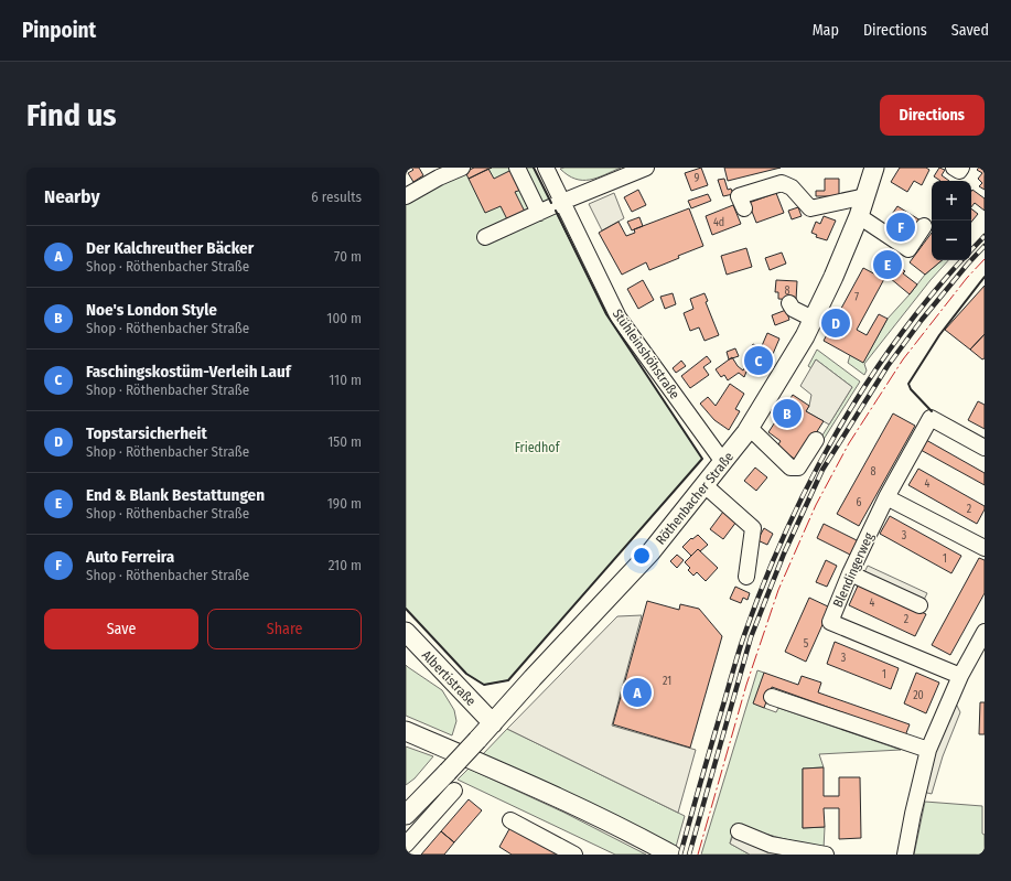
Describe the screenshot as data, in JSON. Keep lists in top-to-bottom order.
{
  "streets": {
    "main road": ["Röthenbacher Straße", "Albertistraße"],
    "street": ["Stühleinshöhstraße", "Blendingerweg"]
  },
  "crossings": [
    ["Stühleinshöhstraße", "Röthenbacher Straße"],
    ["Röthenbacher Straße", "Albertistraße"]
  ],
  "parks": ["Friedhof"],
  "house_numbers": [
    "9",
    "4d",
    "8",
    "7",
    "8",
    "4",
    "6",
    "2",
    "3",
    "1",
    "4",
    "2",
    "5",
    "3",
    "1",
    "21",
    "20"
  ],
  "page": {
    "header": "Pinpoint",
    "nav": ["Map", "Directions", "Saved"],
    "buttons": [
      "Directions",
      ["Save", "Share"]
    ],
    "title": "Find us",
    "heading": ["Nearby", "6 results"],
    "map_buttons": ["+", "−"],
    "pins": [
      "F",
      "E",
      "D",
      "C",
      "B",
      "A"
    ],
    "list": [
      {
        "mark": "A",
        "name": "Der Kalchreuther Bäcker",
        "note": "Shop · Röthenbacher Straße",
        "value": "70 m"
      },
      {
        "mark": "B",
        "name": "Noe's London Style",
        "note": "Shop · Röthenbacher Straße",
        "value": "100 m"
      },
      {
        "mark": "C",
        "name": "Faschingskostüm-Verleih Lauf",
        "note": "Shop · Röthenbacher Straße",
        "value": "110 m"
      },
      {
        "mark": "D",
        "name": "Topstarsicherheit",
        "note": "Shop · Röthenbacher Straße",
        "value": "150 m"
      },
      {
        "mark": "E",
        "name": "End & Blank Bestattungen",
        "note": "Shop · Röthenbacher Straße",
        "value": "190 m"
      },
      {
        "mark": "F",
        "name": "Auto Ferreira",
        "note": "Shop · Röthenbacher Straße",
        "value": "210 m"
      }
    ]
  }
}
